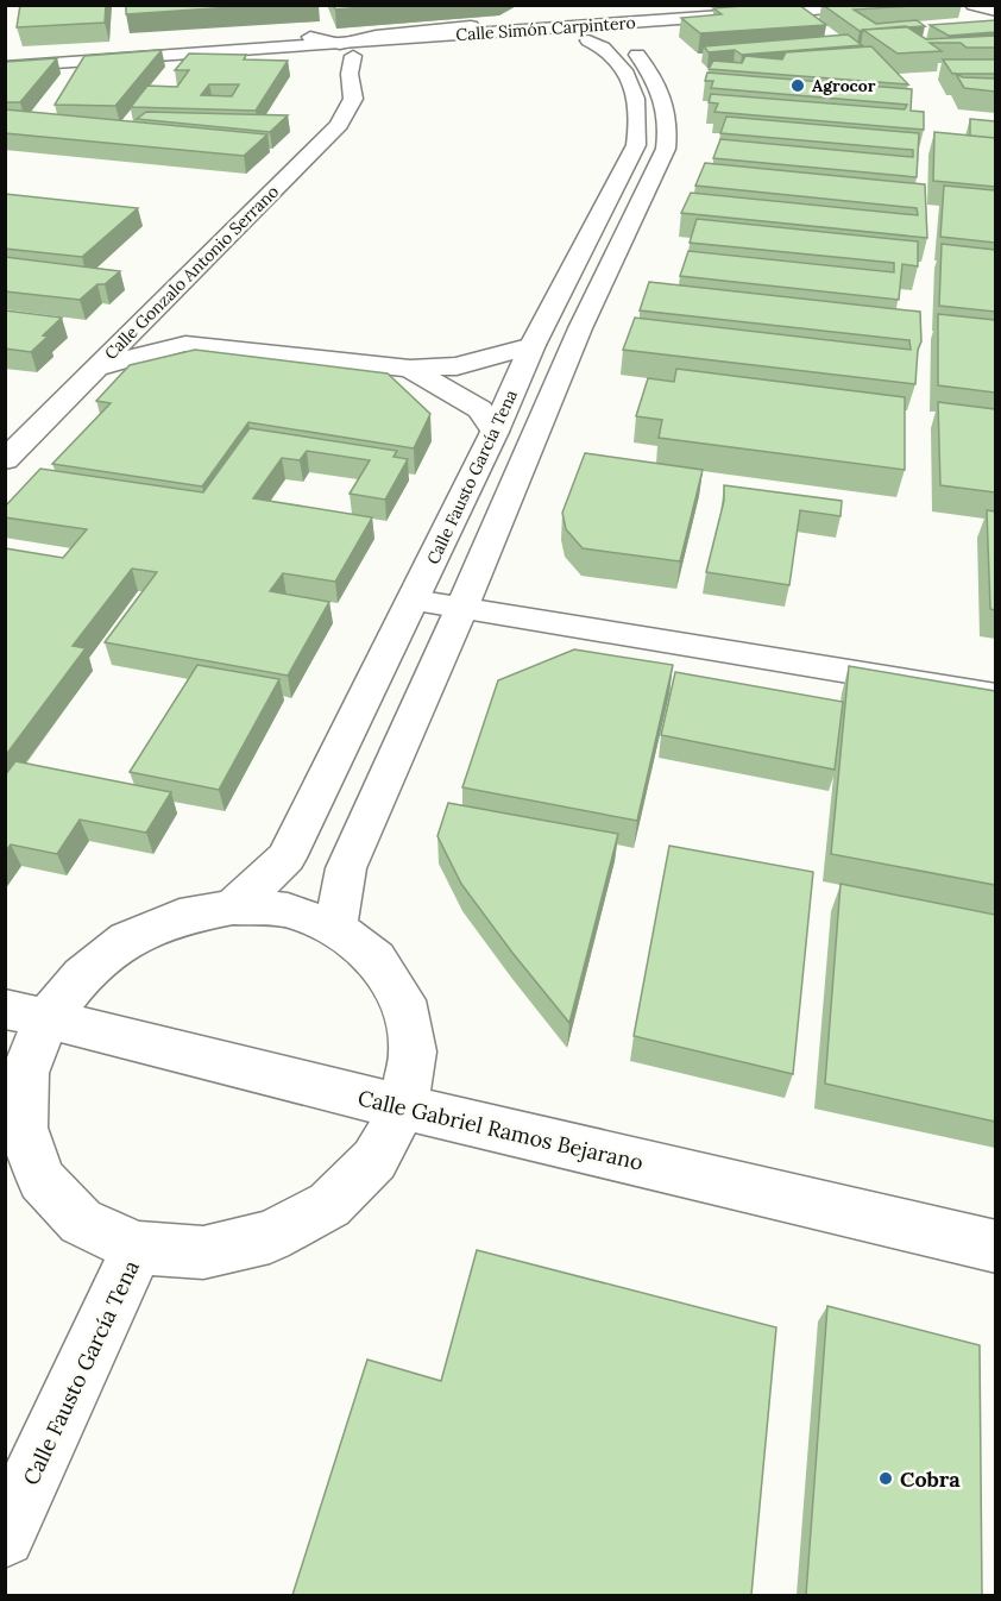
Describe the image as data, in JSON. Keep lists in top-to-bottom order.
{
  "streets": {
    "street": [
      "Calle Simón Carpintero",
      "Calle Gonzalo Antonio Serrano",
      "Calle Fausto García Tena",
      "Calle Gabriel Ramos Bejarano"
    ]
  },
  "crossings": [
    ["Calle Simón Carpintero", "Calle Gonzalo Antonio Serrano"]
  ],
  "places": ["Agrocor", "Cobra"]
}
